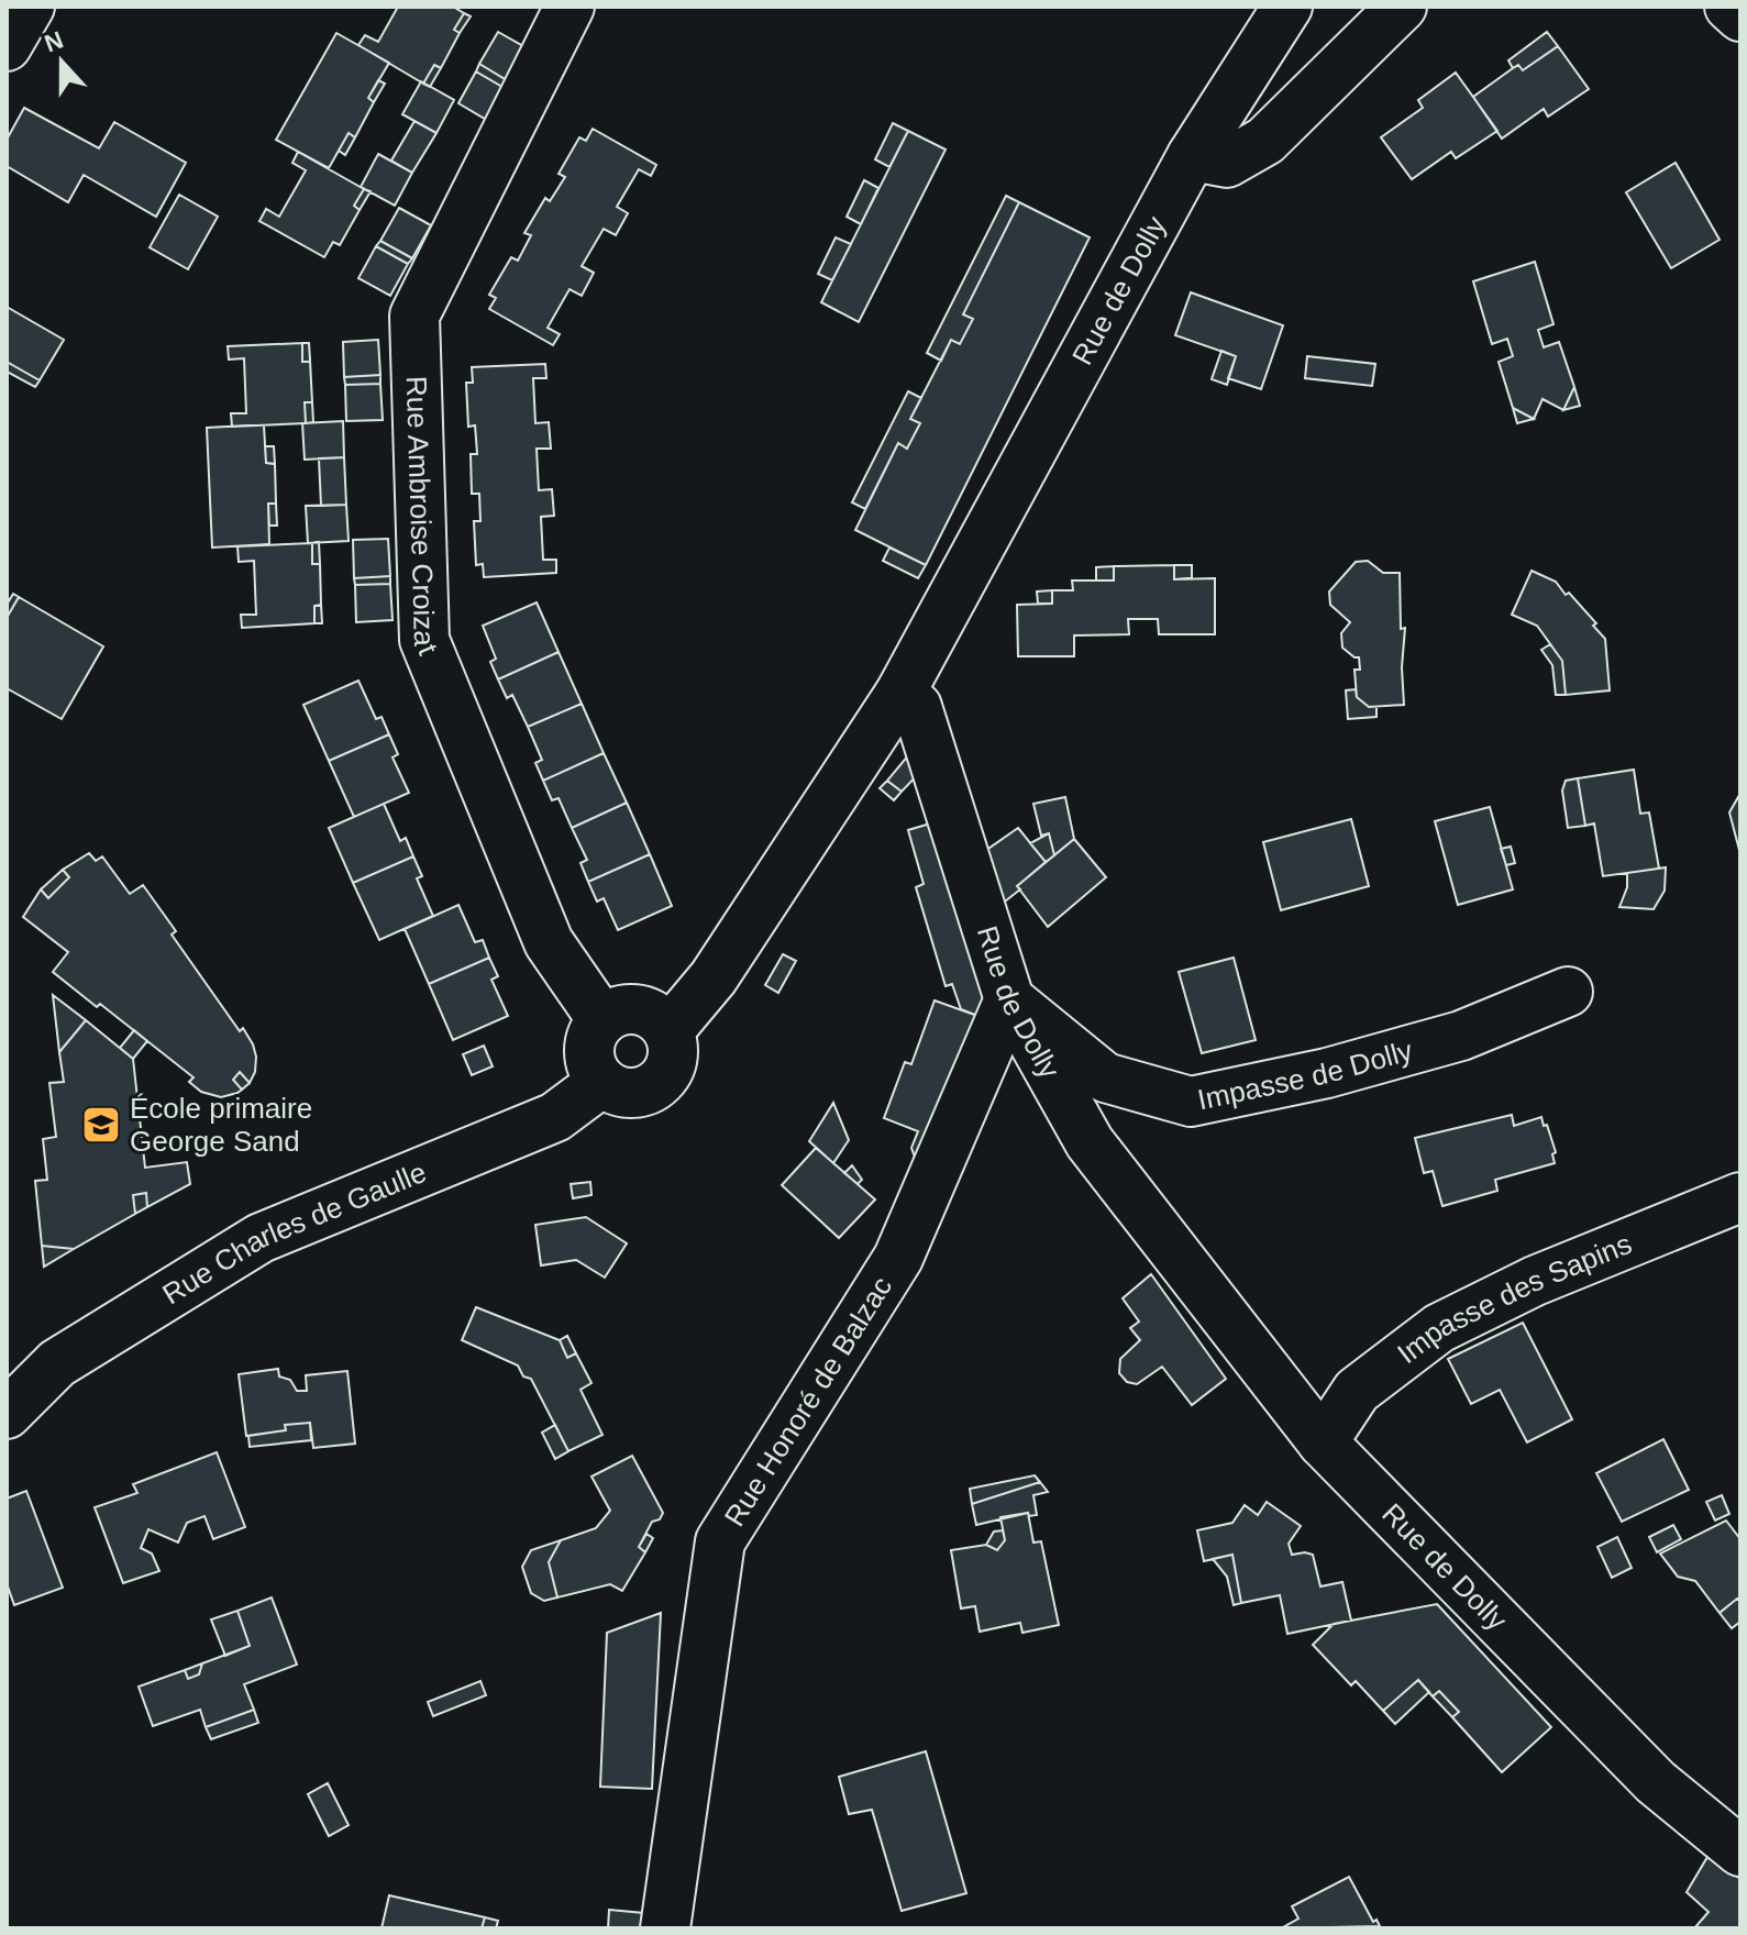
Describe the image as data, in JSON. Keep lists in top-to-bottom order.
{
  "streets": {
    "street": [
      "Rue de Dolly",
      "Rue Ambroise Croizat",
      "Impasse de Dolly",
      "Rue Charles de Gaulle",
      "Impasse des Sapins",
      "Rue Honoré de Balzac"
    ]
  },
  "crossings": [
    ["Rue de Dolly", "Impasse de Dolly"],
    ["Rue de Dolly", "Impasse des Sapins"],
    ["Rue de Dolly", "Rue Honoré de Balzac"],
    ["Rue Ambroise Croizat", "Rue Charles de Gaulle"],
    ["Impasse de Dolly", "Rue Honoré de Balzac"]
  ],
  "places": {
    "school or university": ["École primaire George Sand"]
  },
  "north": "top"
}
